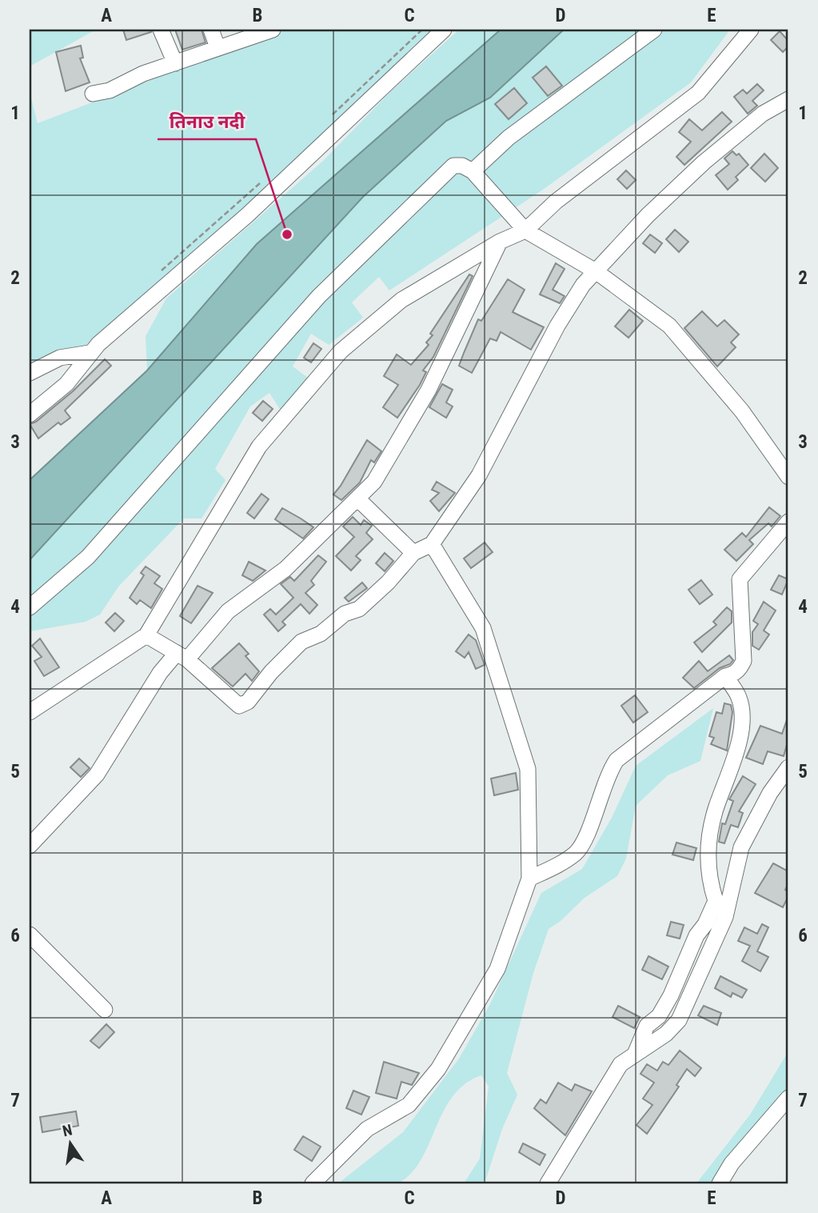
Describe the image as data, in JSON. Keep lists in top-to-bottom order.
{
  "places": ["तिनाउ नदी"],
  "north": "top",
  "grid": {
    "columns": [
      "A",
      "B",
      "C",
      "D",
      "E"
    ],
    "rows": [
      "1",
      "2",
      "3",
      "4",
      "5",
      "6",
      "7"
    ]
  }
}
